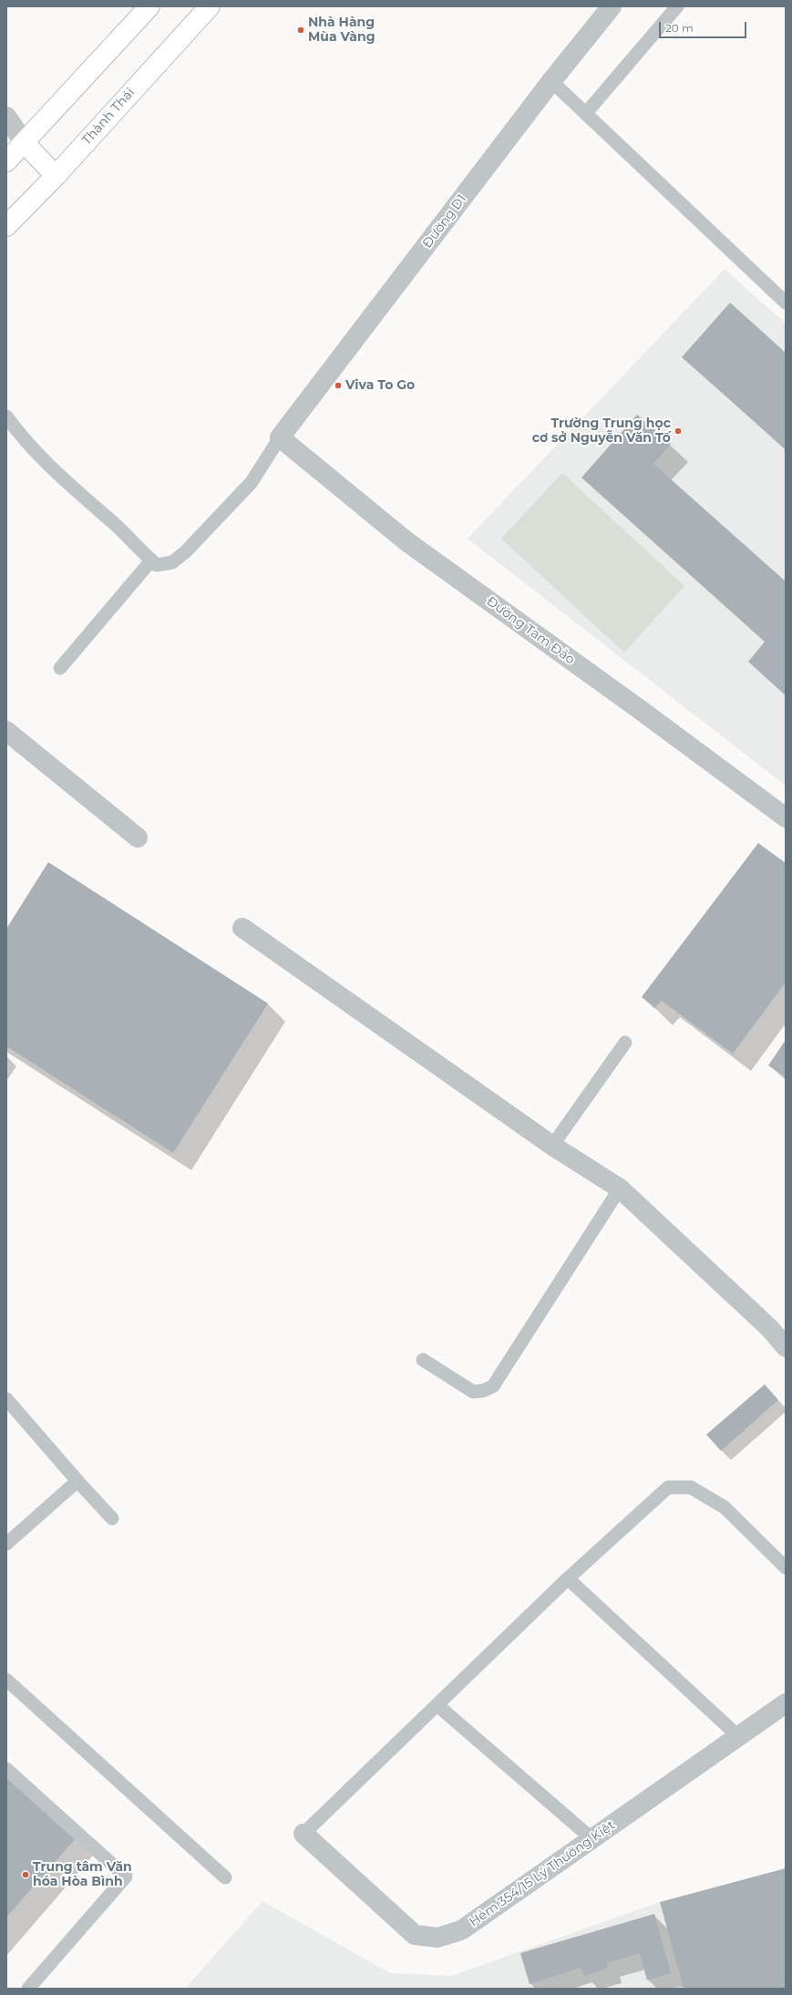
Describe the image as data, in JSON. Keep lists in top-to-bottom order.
{
  "streets": {
    "main road": ["Thành Thái"],
    "street": ["Đường D1", "Đường Tam Đảo", "Hẻm 354/15 Lý Thường Kiệt"]
  },
  "crossings": [
    ["Đường D1", "Đường Tam Đảo"]
  ],
  "places": [
    "Nhà Hàng Mùa Vàng",
    "Viva To Go",
    "Trường Trung học cơ sở Nguyễn Văn Tố",
    "Trung tâm Văn hóa Hòa Bình"
  ],
  "scale_bar": "20 m"
}
